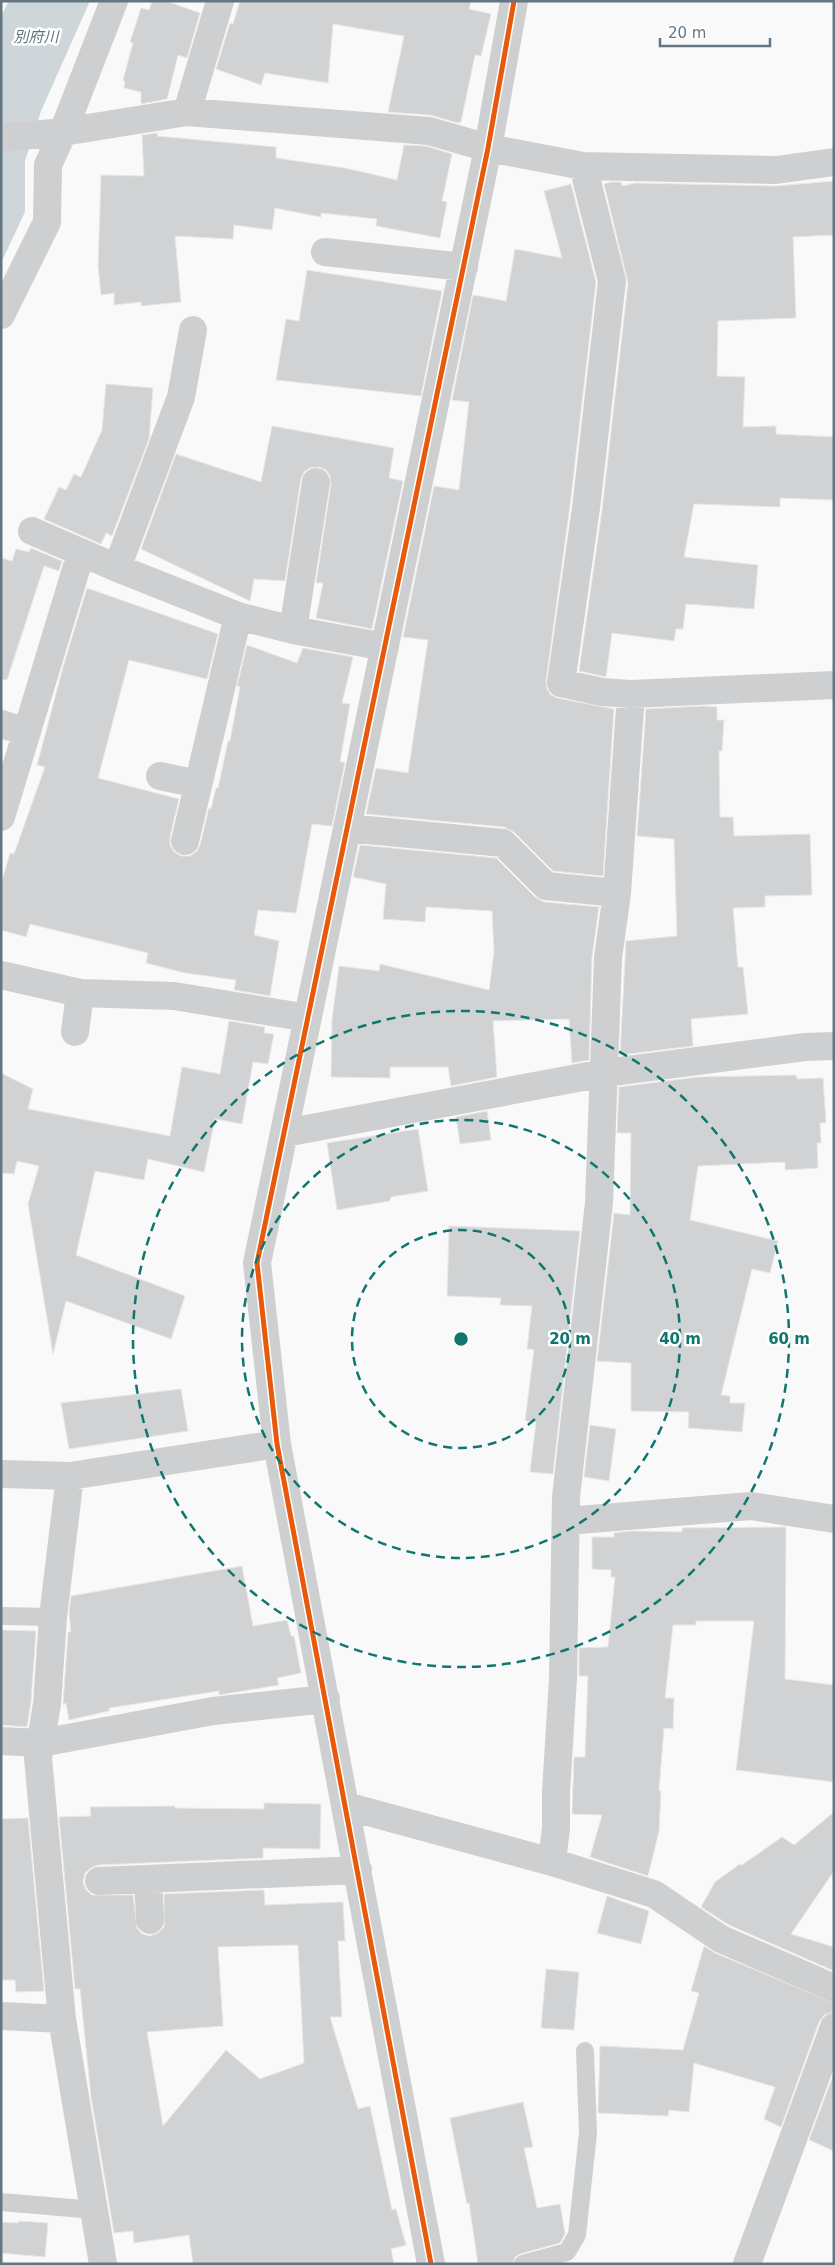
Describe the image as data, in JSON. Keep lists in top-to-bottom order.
{
  "water": ["別府川"],
  "scale_bar": "20 m",
  "rings": ["20 m", "40 m", "60 m"]
}
